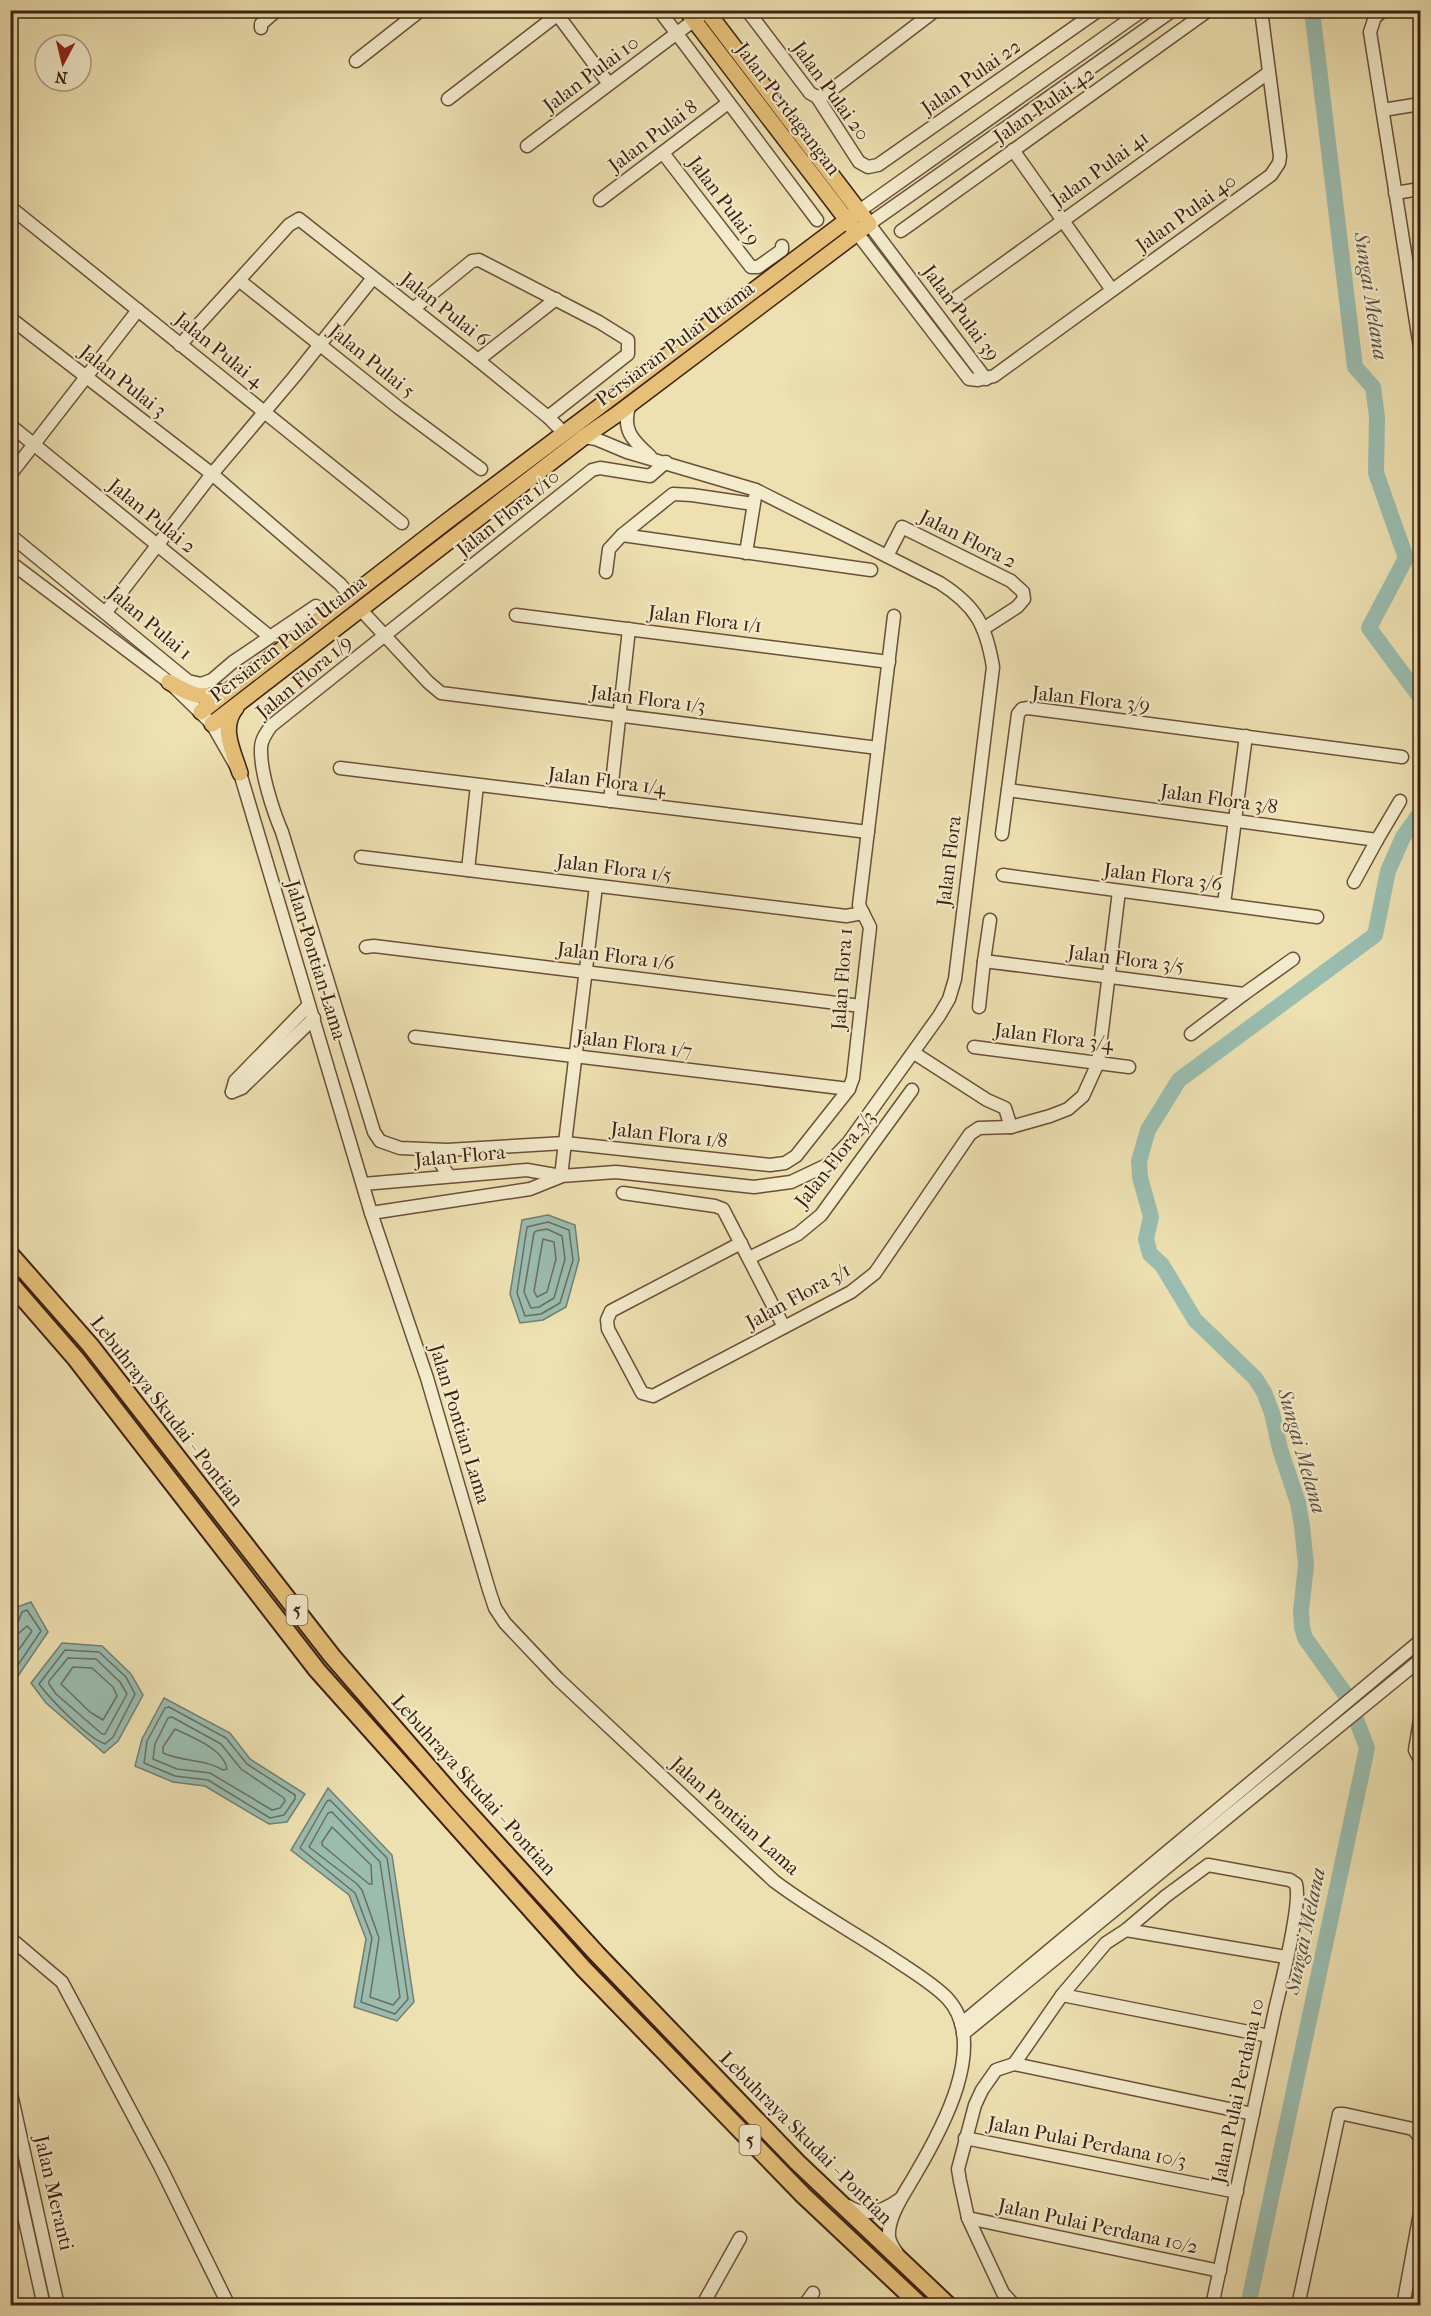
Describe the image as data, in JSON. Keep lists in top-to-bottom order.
{
  "streets": {
    "highway": ["Lebuhraya Skudai - Pontian", "5"],
    "main road": ["Jalan Perdagangan", "Persiaran Pulai Utama"],
    "street": [
      "Jalan Pulai 10",
      "Jalan Pulai 22",
      "Jalan Pulai 20",
      "Jalan Pulai 42",
      "Jalan Pulai 8",
      "Jalan Pulai 41",
      "Jalan Pulai 9",
      "Jalan Pulai 40",
      "Jalan Pulai 6",
      "Jalan Pulai 39",
      "Jalan Pulai 4",
      "Jalan Pulai 5",
      "Jalan Pulai 3",
      "Jalan Flora 1/10",
      "Jalan Pulai 2",
      "Jalan Flora 2",
      "Jalan Flora 1/1",
      "Jalan Pulai 1",
      "Jalan Flora 1/9",
      "Jalan Flora 1/3",
      "Jalan Flora 3/9",
      "Jalan Flora 1/4",
      "Jalan Flora 3/8",
      "Jalan Flora",
      "Jalan Flora 1/5",
      "Jalan Flora 3/6",
      "Jalan Flora 1/6",
      "Jalan Flora 3/5",
      "Jalan Pontian Lama",
      "Jalan Flora 1",
      "Jalan Flora 3/4",
      "Jalan Flora 1/7",
      "Jalan Flora 1/8",
      "Jalan Flora 3/3",
      "Jalan Flora 3/1",
      "Jalan Pulai Perdana 10",
      "Jalan Pulai Perdana 10/3",
      "Jalan Meranti",
      "Jalan Pulai Perdana 10/2"
    ]
  },
  "crossings": [
    ["Jalan Pulai 10", "Jalan Perdagangan"],
    ["Jalan Pulai 22", "Jalan Pulai 20"],
    ["Jalan Perdagangan", "Jalan Pulai 39"],
    ["Jalan Perdagangan", "Persiaran Pulai Utama"],
    ["Jalan Pulai 8", "Jalan Pulai 9"],
    ["Jalan Pulai 41", "Jalan Pulai 40"],
    ["Jalan Pulai 40", "Jalan Pulai 39"],
    ["Jalan Pulai 6", "Persiaran Pulai Utama"],
    ["Jalan Pulai 6", "Jalan Pulai 5"],
    ["Jalan Pulai 39", "Persiaran Pulai Utama"],
    ["Persiaran Pulai Utama", "Jalan Pulai 3"],
    ["Persiaran Pulai Utama", "Jalan Flora 1/3"],
    ["Persiaran Pulai Utama", "Jalan Flora"],
    ["Persiaran Pulai Utama", "Jalan Pontian Lama"],
    ["Jalan Flora 1/10", "Jalan Flora 1/9"],
    ["Jalan Flora 1/10", "Jalan Flora 1/3"],
    ["Jalan Flora 1/10", "Jalan Flora"],
    ["Jalan Pulai 2", "Jalan Pulai 1"],
    ["Jalan Flora 2", "Jalan Flora"],
    ["Jalan Flora 1/1", "Jalan Flora 1"],
    ["Jalan Flora 1/9", "Jalan Flora 1/3"],
    ["Jalan Flora 1/9", "Jalan Flora 1/8"],
    ["Jalan Flora 1/3", "Jalan Flora 1"],
    ["Jalan Flora 3/9", "Jalan Flora 3/8"],
    ["Jalan Flora 1/4", "Jalan Flora 1"],
    ["Jalan Flora", "Jalan Pontian Lama"],
    ["Jalan Flora 1/5", "Jalan Flora 1"],
    ["Jalan Flora 3/6", "Jalan Flora 3/1"],
    ["Jalan Flora 1/6", "Jalan Flora 1"],
    ["Jalan Flora 3/5", "Jalan Flora 3/1"],
    ["Jalan Pontian Lama", "Lebuhraya Skudai - Pontian"],
    ["Jalan Flora 1", "Jalan Flora 1/7"],
    ["Jalan Flora 1", "Jalan Flora 1/8"],
    ["Jalan Flora 3/4", "Jalan Flora 3/1"],
    ["Jalan Pulai Perdana 10", "Jalan Pulai Perdana 10/3"],
    ["Jalan Pulai Perdana 10", "Jalan Pulai Perdana 10/2"]
  ],
  "water": ["Sungai Melana"],
  "north": "bottom"
}
